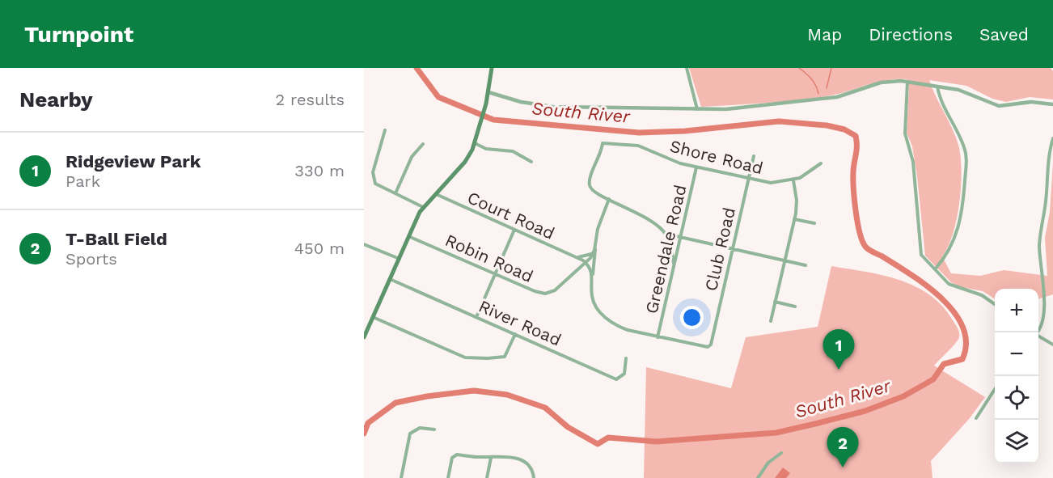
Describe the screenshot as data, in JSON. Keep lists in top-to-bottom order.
{
  "streets": {
    "street": [
      "Shore Road",
      "Court Road",
      "Greendale Road",
      "Club Road",
      "Robin Road",
      "River Road"
    ]
  },
  "crossings": [
    ["Shore Road", "Greendale Road"],
    ["Shore Road", "Club Road"],
    ["Court Road", "Robin Road"],
    ["Greendale Road", "Club Road"]
  ],
  "water": ["South River"],
  "page": {
    "header": "Turnpoint",
    "nav": ["Map", "Directions", "Saved"],
    "heading": ["Nearby", "2 results"],
    "list": [
      {
        "mark": "1",
        "name": "Ridgeview Park",
        "note": "Park",
        "value": "330 m"
      },
      {
        "mark": "2",
        "name": "T-Ball Field",
        "note": "Sports",
        "value": "450 m"
      }
    ],
    "map_buttons": ["+", "−"],
    "pins": ["1", "2"]
  }
}
